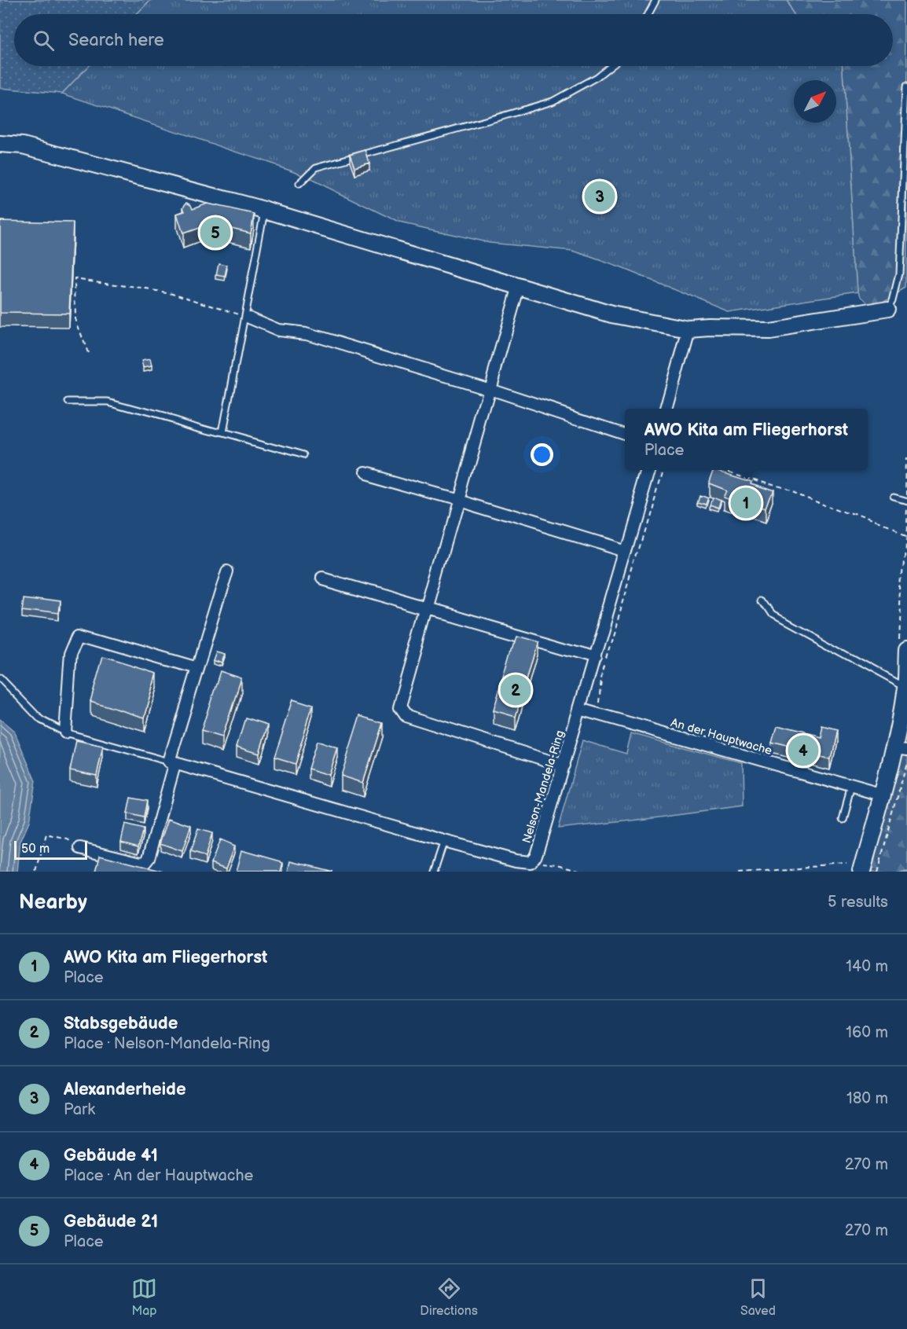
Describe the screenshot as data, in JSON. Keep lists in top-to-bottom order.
{
  "streets": {
    "street": ["An der Hauptwache", "Nelson-Mandela-Ring"]
  },
  "crossings": [
    ["An der Hauptwache", "Nelson-Mandela-Ring"]
  ],
  "scale_bar": "50 m",
  "north": "top right",
  "page": {
    "search": "Search here",
    "pins": [
      "3",
      "5",
      "1",
      "2",
      "4"
    ],
    "popup": ["AWO Kita am Fliegerhorst", "Place"],
    "scale": "50 m",
    "heading": ["Nearby", "5 results"],
    "list": [
      {
        "mark": "1",
        "name": "AWO Kita am Fliegerhorst",
        "note": "Place",
        "value": "140 m"
      },
      {
        "mark": "2",
        "name": "Stabsgebäude",
        "note": "Place · Nelson-Mandela-Ring",
        "value": "160 m"
      },
      {
        "mark": "3",
        "name": "Alexanderheide",
        "note": "Park",
        "value": "180 m"
      },
      {
        "mark": "4",
        "name": "Gebäude 41",
        "note": "Place · An der Hauptwache",
        "value": "270 m"
      },
      {
        "mark": "5",
        "name": "Gebäude 21",
        "note": "Place",
        "value": "270 m"
      }
    ],
    "nav": ["Map", "Directions", "Saved"]
  }
}
